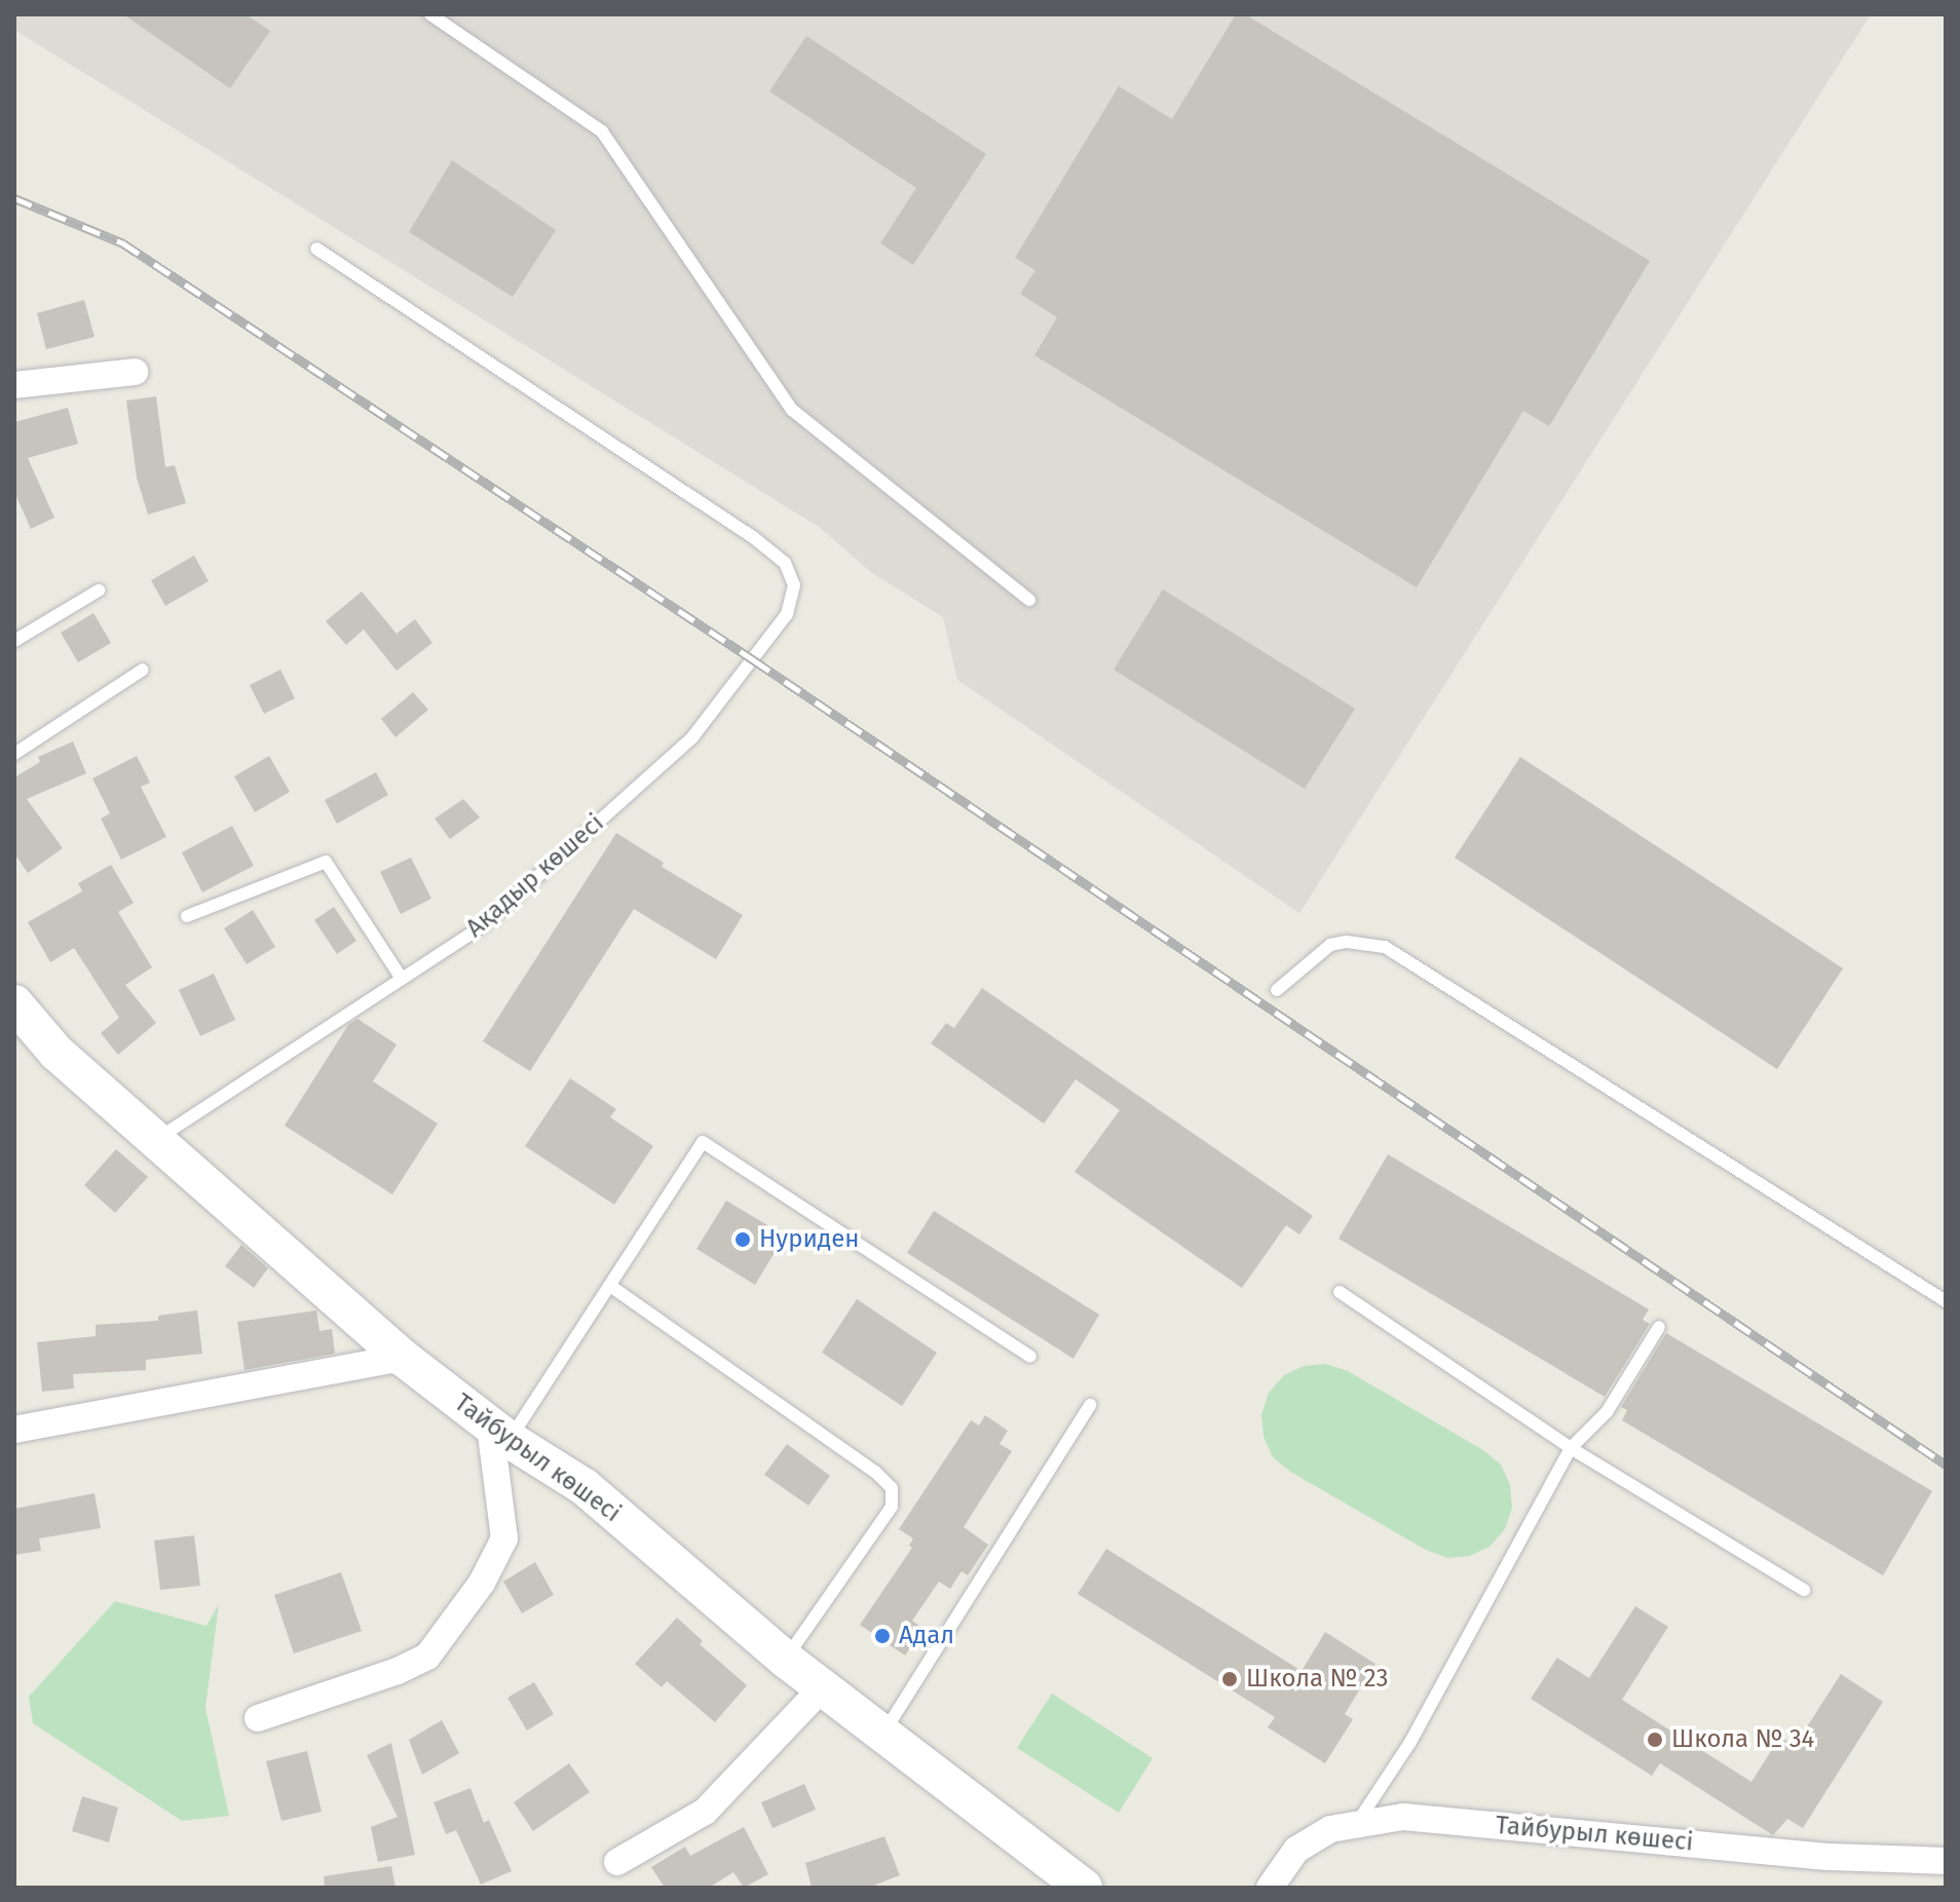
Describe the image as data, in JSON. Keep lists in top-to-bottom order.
{
  "streets": {
    "main road": ["Тайбурыл көшесі"],
    "lane": ["Ақадыр көшесі"]
  },
  "crossings": [
    ["Ақадыр көшесі", "Тайбурыл көшесі"]
  ],
  "places": [
    "Нуриден",
    "Адал",
    "Школа № 23",
    "Школа № 34"
  ]
}
